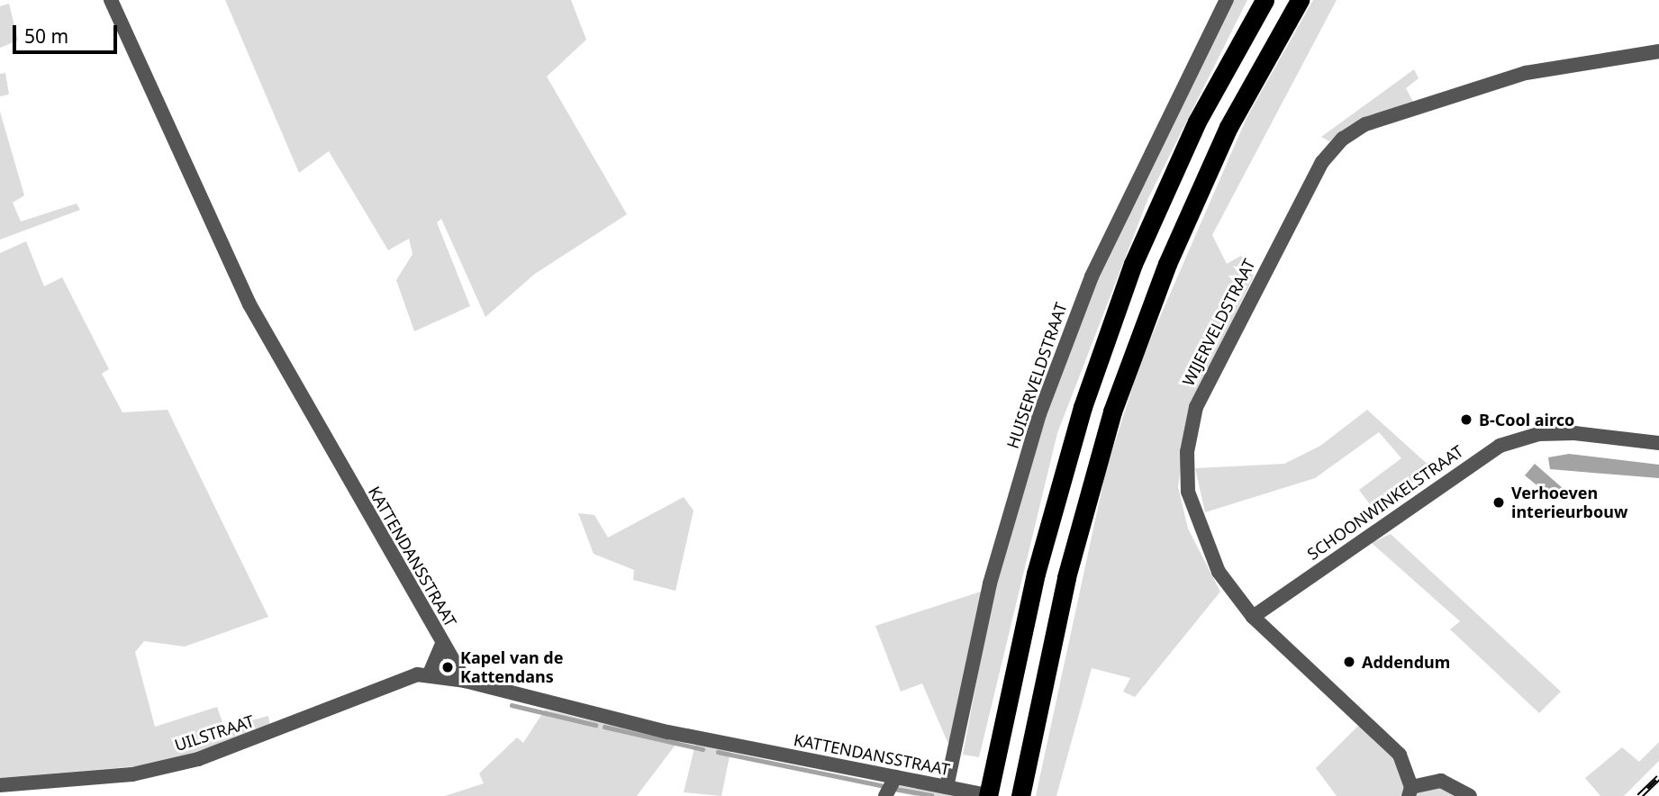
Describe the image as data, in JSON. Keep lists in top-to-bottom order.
{
  "streets": {
    "street": [
      "WIJERVELDSTRAAT",
      "HUISERVELDSTRAAT",
      "SCHOONWINKELSTRAAT",
      "KATTENDANSSTRAAT",
      "UILSTRAAT"
    ]
  },
  "crossings": [
    ["WIJERVELDSTRAAT", "SCHOONWINKELSTRAAT"],
    ["HUISERVELDSTRAAT", "KATTENDANSSTRAAT"]
  ],
  "places": [
    "B-Cool airco",
    "Verhoeven interieurbouw",
    "Addendum",
    "Kapel van de Kattendans"
  ],
  "scale_bar": "50 m"
}
